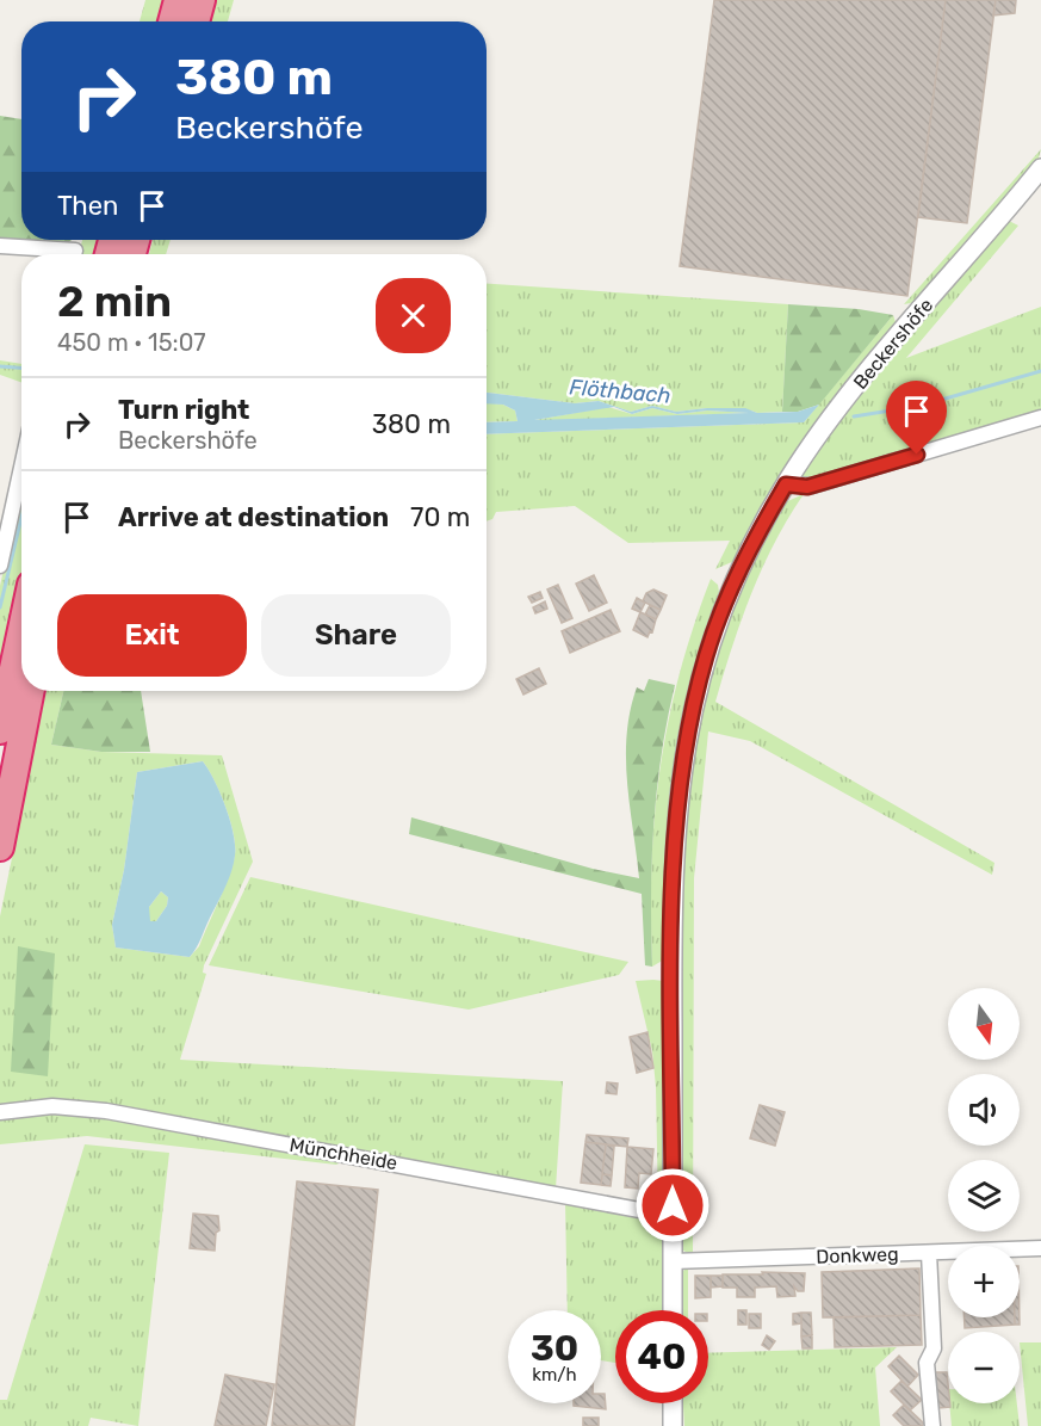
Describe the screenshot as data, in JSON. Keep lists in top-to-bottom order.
{
  "streets": {
    "street": ["Beckershöfe", "Münchheide", "Donkweg"]
  },
  "crossings": [
    ["Beckershöfe", "Münchheide"],
    ["Beckershöfe", "Donkweg"]
  ],
  "water": ["Flöthbach"],
  "north": "bottom",
  "page": {
    "turn": ["380 m", "Beckershöfe"],
    "then": "Then",
    "heading": ["2 min", "450 m · 15:07"],
    "list": [
      {
        "name": "Turn right",
        "note": "Beckershöfe",
        "value": "380 m"
      },
      {
        "name": "Arrive at destination",
        "value": "70 m"
      }
    ],
    "buttons": ["Exit", "Share"],
    "map_buttons": ["+", "−"],
    "speed": "30 km/h",
    "limit": "40"
  }
}
